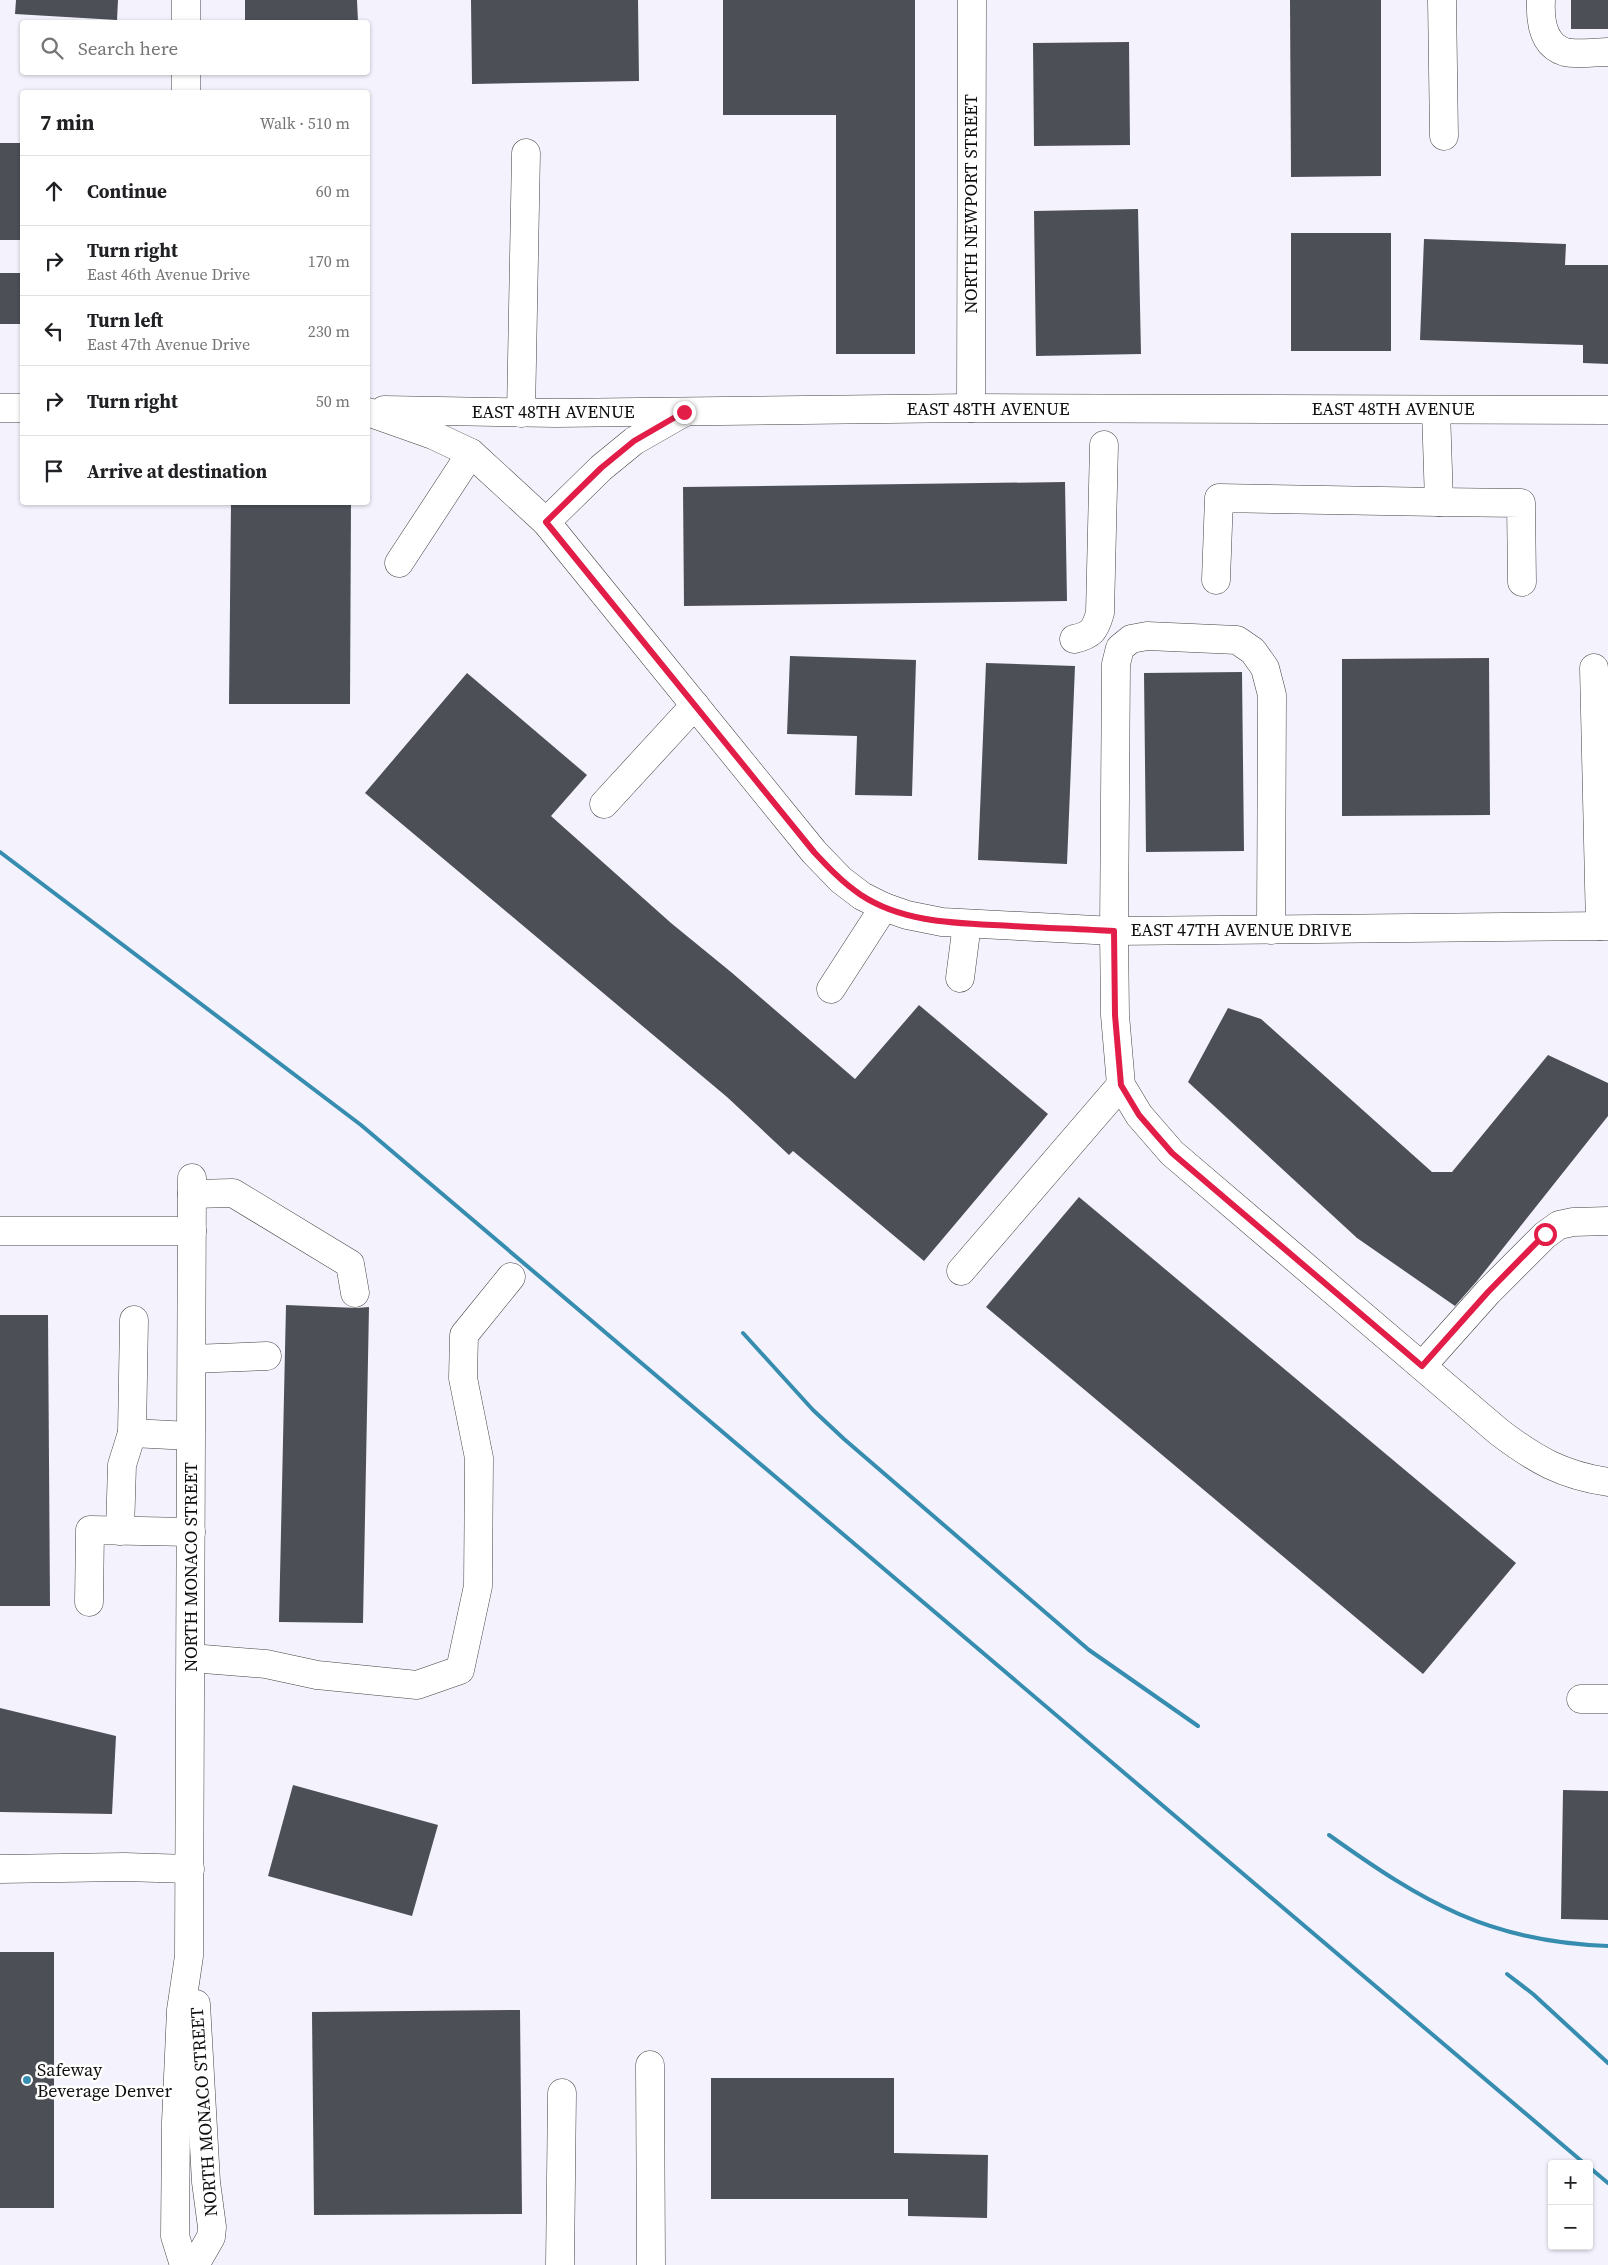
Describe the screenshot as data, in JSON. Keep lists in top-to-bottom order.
{
  "streets": {
    "street": [
      "NORTH NEWPORT STREET",
      "EAST 48TH AVENUE",
      "EAST 47TH AVENUE DRIVE",
      "NORTH MONACO STREET"
    ]
  },
  "crossings": [
    ["NORTH NEWPORT STREET", "EAST 48TH AVENUE"]
  ],
  "places": ["Safeway Beverage Denver"],
  "page": {
    "search": "Search here",
    "heading": ["7 min", "Walk · 510 m"],
    "list": [
      ["Continue", "60 m"],
      ["Turn right", "East 46th Avenue Drive", "170 m"],
      ["Turn left", "East 47th Avenue Drive", "230 m"],
      ["Turn right", "50 m"],
      "Arrive at destination"
    ],
    "map_buttons": ["+", "−"]
  }
}
